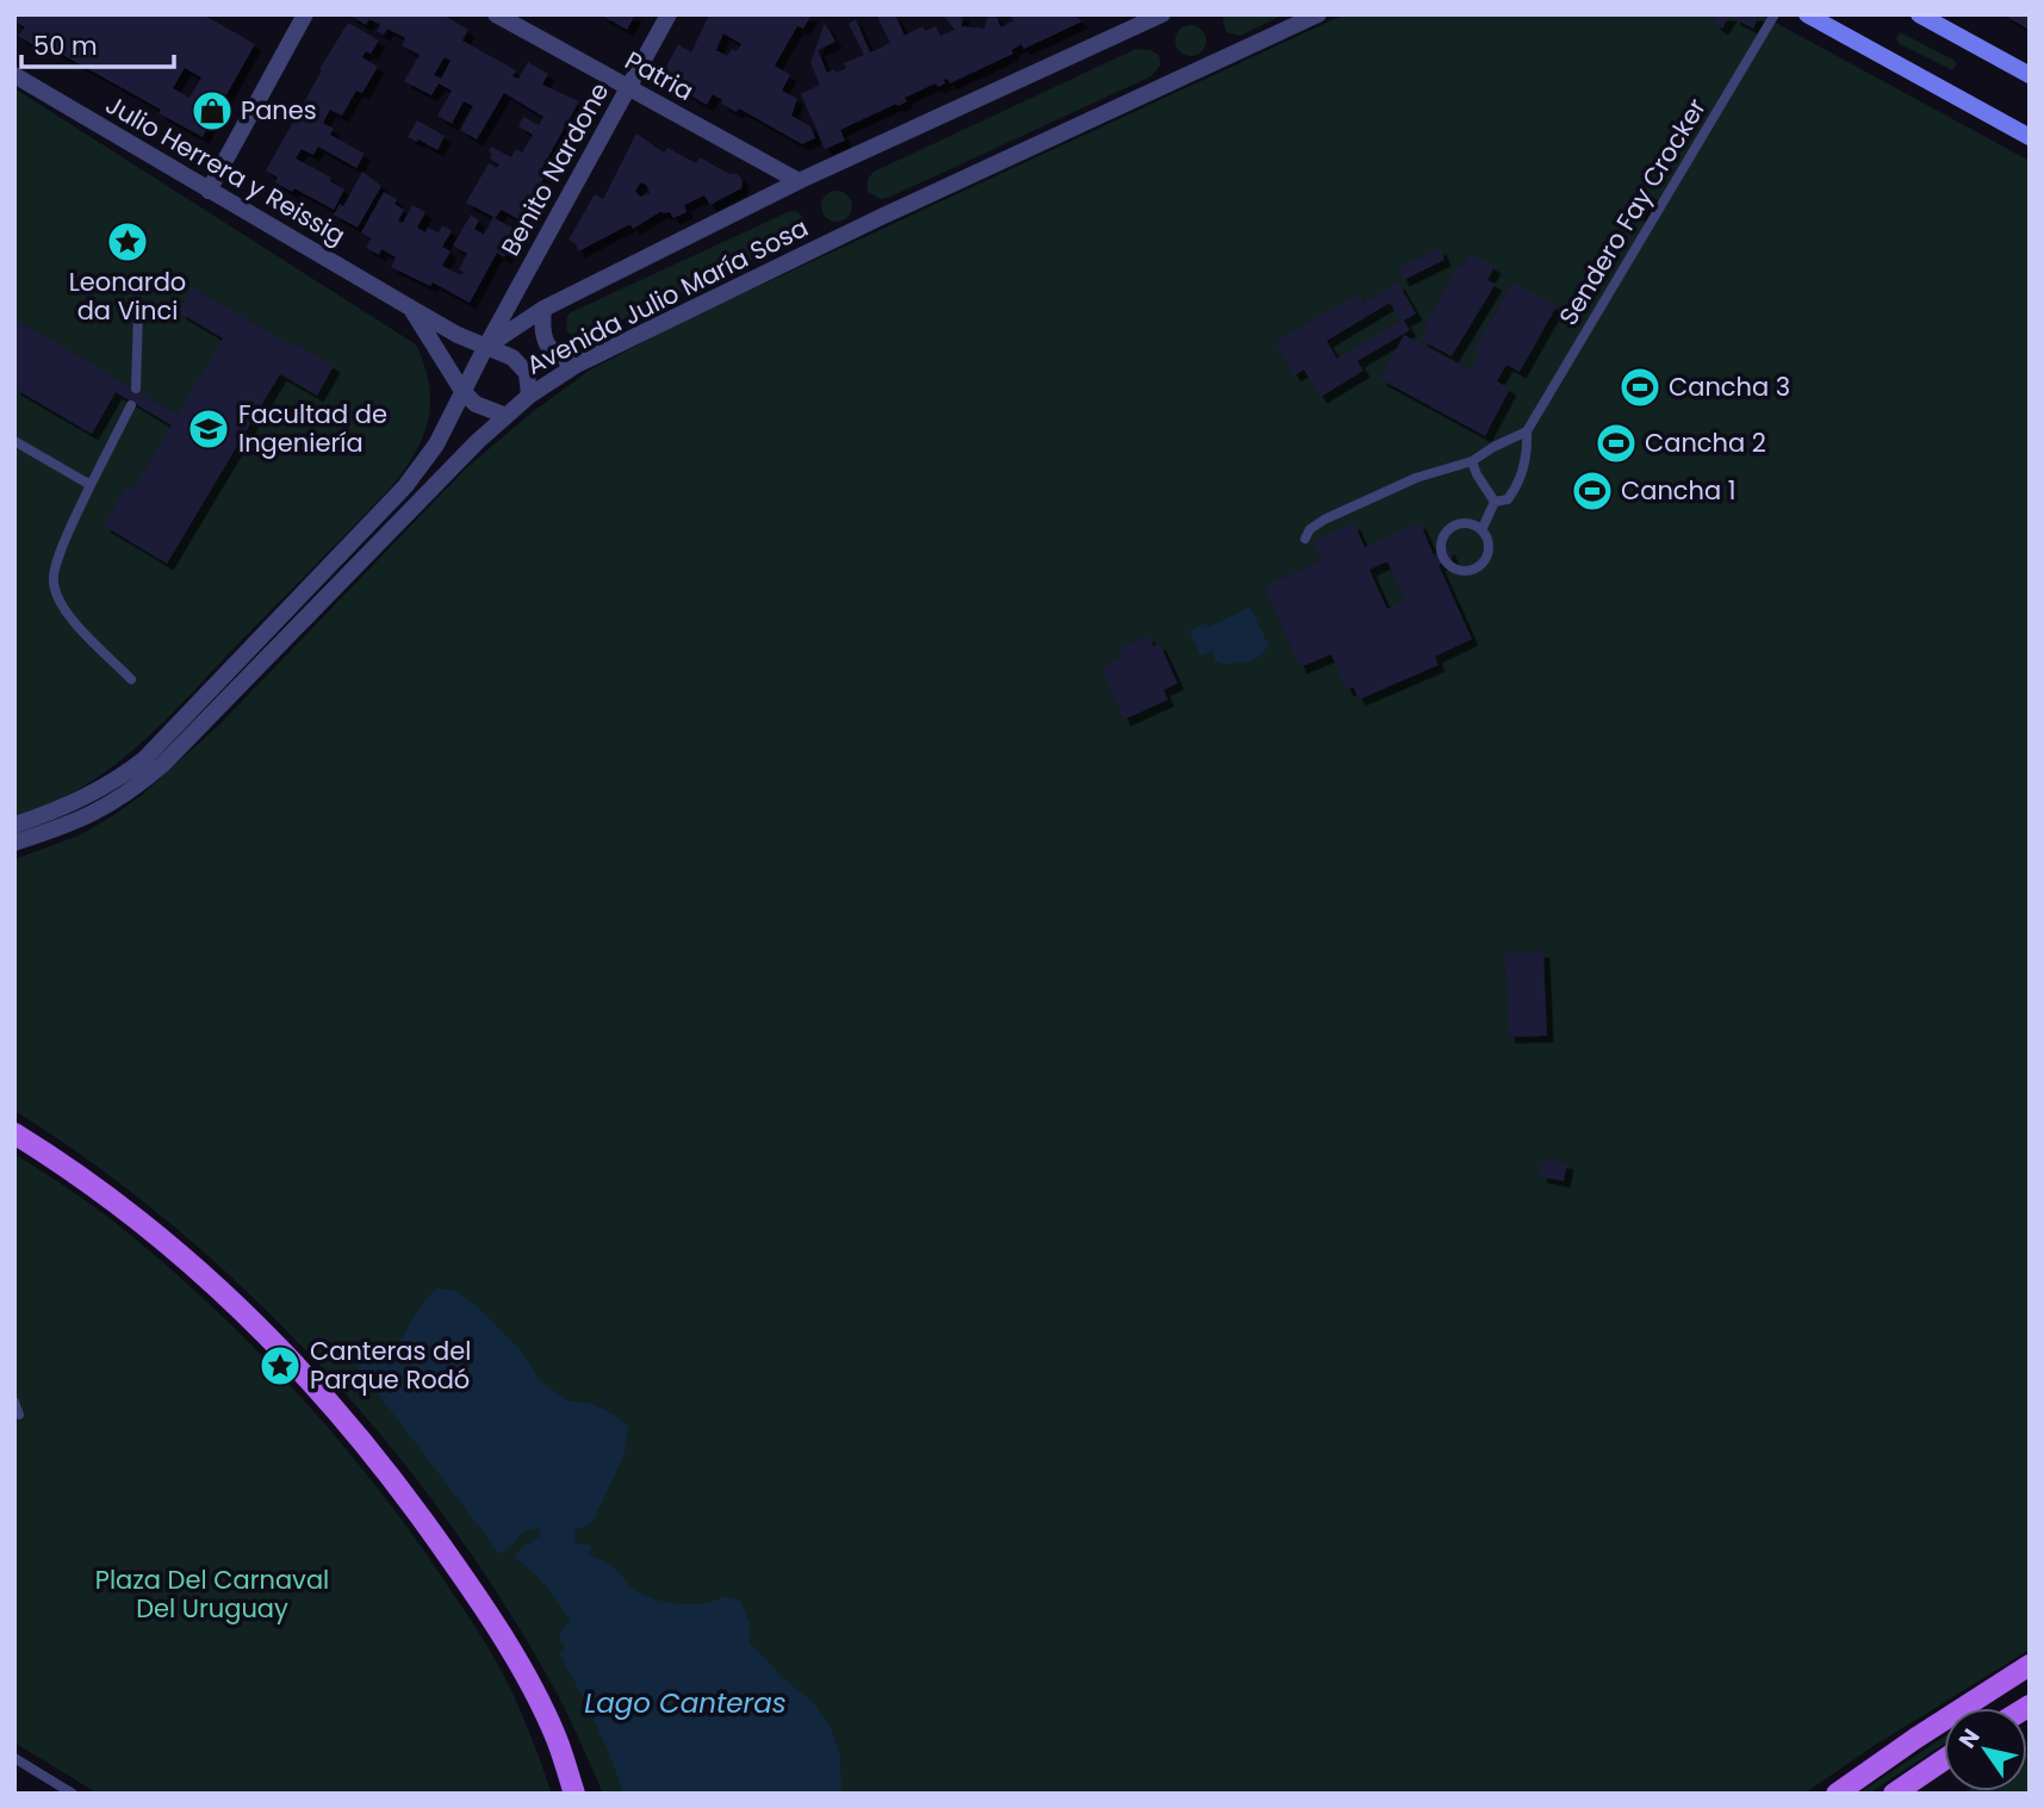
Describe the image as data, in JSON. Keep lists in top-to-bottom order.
{
  "streets": {
    "street": [
      "Patria",
      "Benito Nardone",
      "Julio Herrera y Reissig",
      "Avenida Julio María Sosa"
    ],
    "lane": ["Sendero Fay Crocker"]
  },
  "crossings": [
    ["Patria", "Benito Nardone"],
    ["Patria", "Avenida Julio María Sosa"],
    ["Benito Nardone", "Julio Herrera y Reissig"],
    ["Benito Nardone", "Avenida Julio María Sosa"],
    ["Julio Herrera y Reissig", "Avenida Julio María Sosa"]
  ],
  "water": ["Lago Canteras"],
  "parks": ["Plaza Del Carnaval Del Uruguay"],
  "places": {
    "shop": ["Panes"],
    "place": ["Leonardo da Vinci", "Canteras del Parque Rodó"],
    "sports": ["Cancha 3", "Cancha 2", "Cancha 1"],
    "school or university": ["Facultad de Ingeniería"]
  },
  "scale_bar": "50 m",
  "north": "top left"
}
